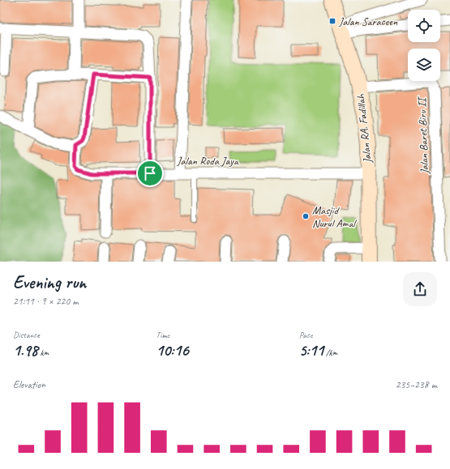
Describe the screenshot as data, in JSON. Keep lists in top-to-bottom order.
{
  "streets": {
    "main road": ["Jalan RA. Fadillah"],
    "street": ["Jalan Baret Biru II", "Jalan Roda Jaya"]
  },
  "crossings": [
    ["Jalan RA. Fadillah", "Jalan Baret Biru II"],
    ["Jalan RA. Fadillah", "Jalan Roda Jaya"]
  ],
  "places": {
    "transit": ["Jalan Saraceen"],
    "other": ["Masjid Nurul Amal"]
  },
  "page": {
    "heading": ["Evening run", "21:11 · 9 × 220 m"],
    "stats": [
      ["Distance", "1.98 km"],
      ["Time", "10:16"],
      ["Pace", "5:11 /km"]
    ],
    "chart": ["Elevation", "235–238 m"]
  }
}
